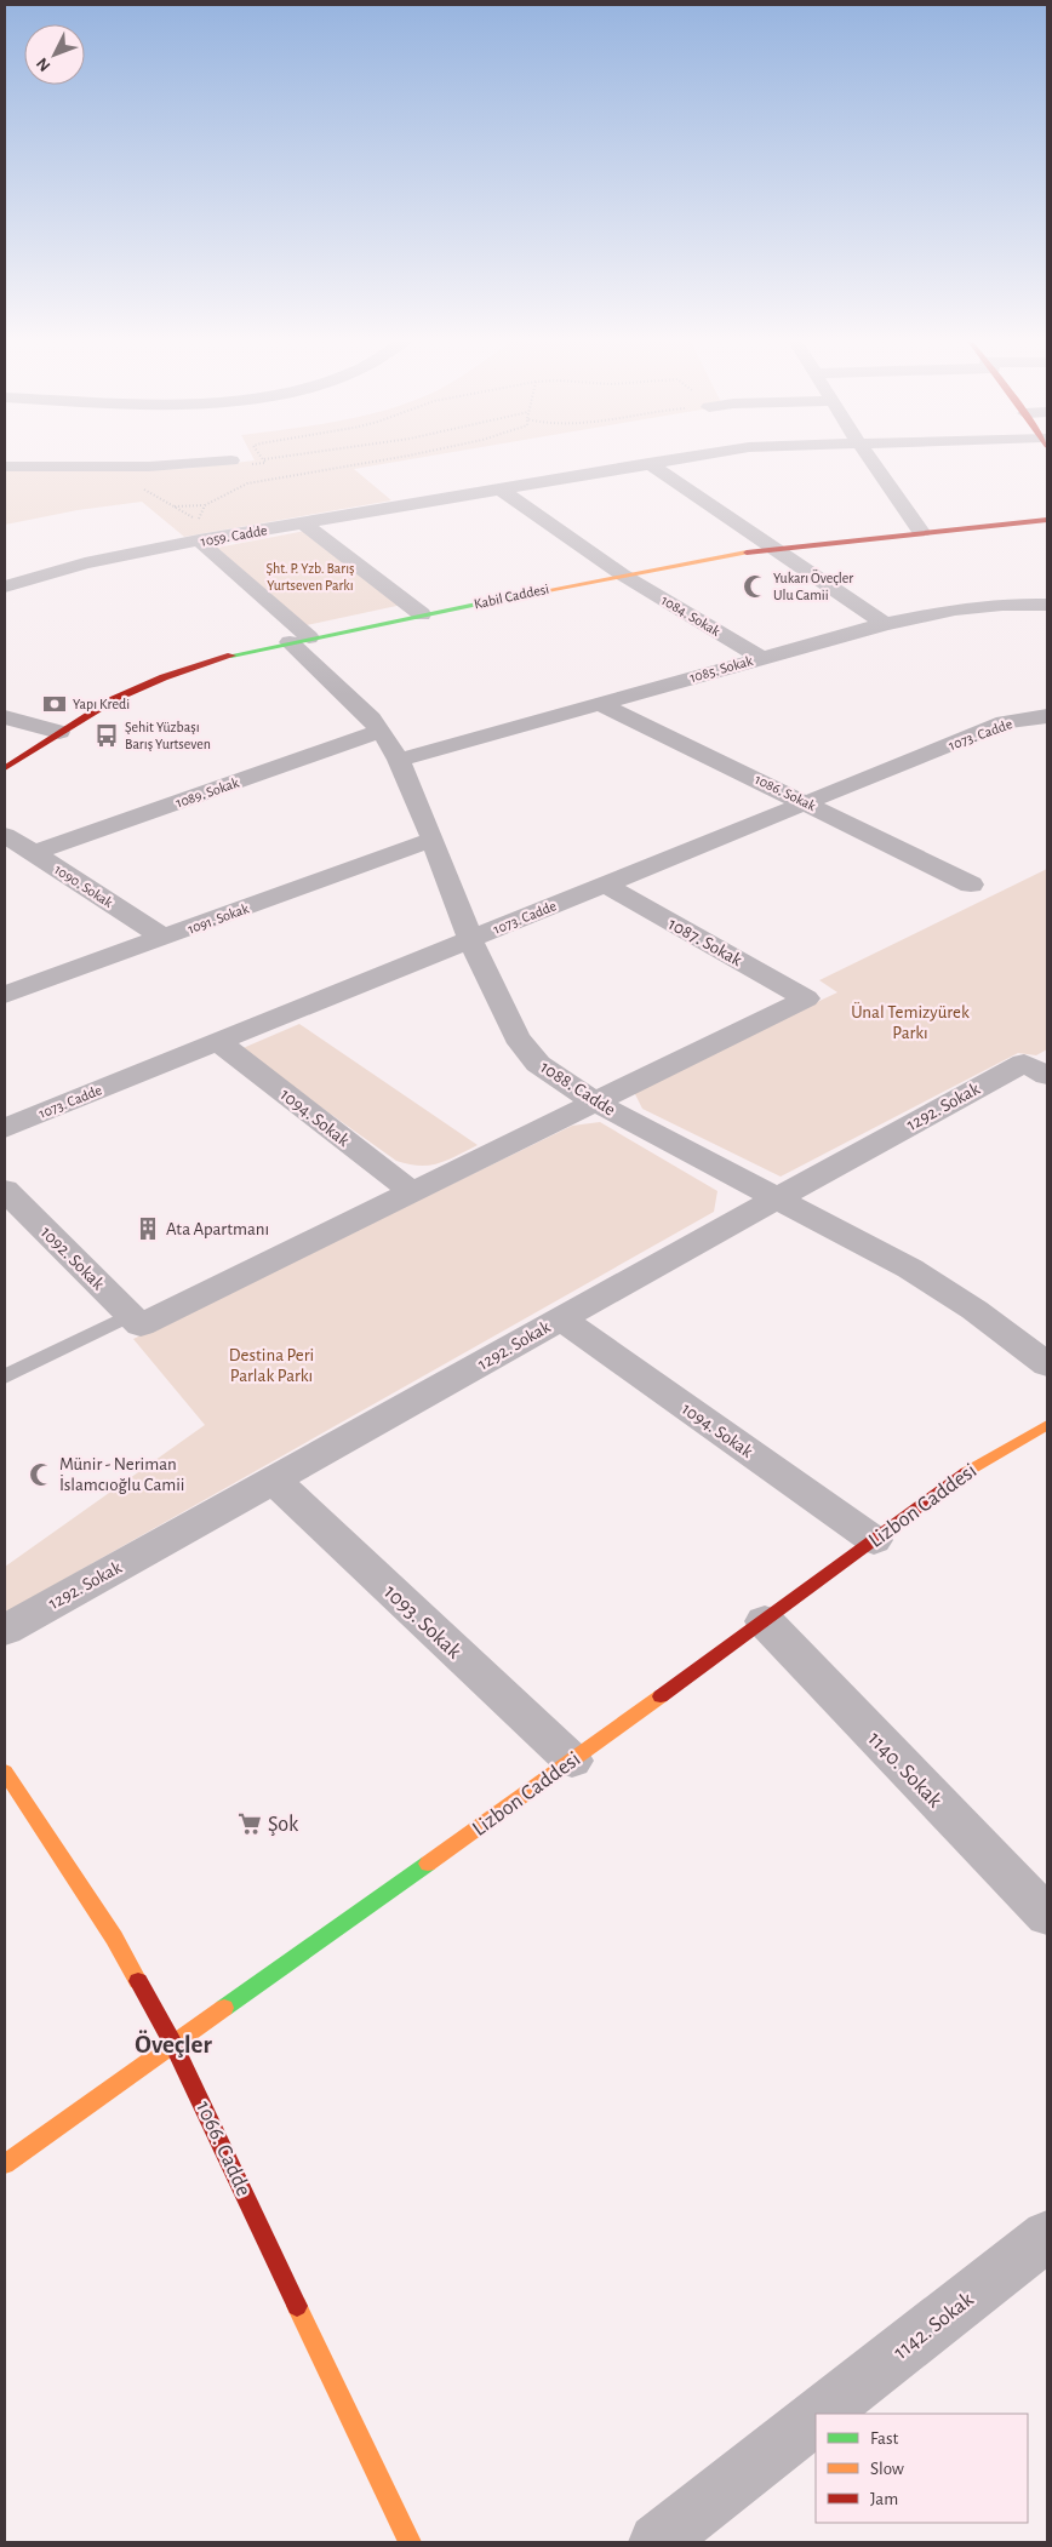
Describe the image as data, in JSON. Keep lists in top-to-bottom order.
{
  "streets": {
    "main road": ["Kabil Caddesi", "Lizbon Caddesi", "1066. Cadde"],
    "street": [
      "1059. Cadde",
      "1084. Sokak",
      "1085. Sokak",
      "1073. Cadde",
      "1089. Sokak",
      "1086. Sokak",
      "1090. Sokak",
      "1091. Sokak",
      "1087. Sokak",
      "1088. Cadde",
      "1292. Sokak",
      "1094. Sokak",
      "1092. Sokak",
      "1093. Sokak",
      "1140. Sokak",
      "1142. Sokak"
    ]
  },
  "crossings": [
    ["1059. Cadde", "1084. Sokak"],
    ["1059. Cadde", "1088. Cadde"],
    ["Kabil Caddesi", "1084. Sokak"],
    ["Kabil Caddesi", "1088. Cadde"],
    ["1084. Sokak", "1085. Sokak"],
    ["1085. Sokak", "1086. Sokak"],
    ["1085. Sokak", "1088. Cadde"],
    ["1073. Cadde", "1086. Sokak"],
    ["1073. Cadde", "1087. Sokak"],
    ["1073. Cadde", "1088. Cadde"],
    ["1073. Cadde", "1094. Sokak"],
    ["1089. Sokak", "1090. Sokak"],
    ["1089. Sokak", "1088. Cadde"],
    ["1090. Sokak", "1091. Sokak"],
    ["1091. Sokak", "1088. Cadde"],
    ["1087. Sokak", "1088. Cadde"],
    ["1088. Cadde", "1292. Sokak"],
    ["1292. Sokak", "1094. Sokak"],
    ["1292. Sokak", "1093. Sokak"],
    ["1094. Sokak", "Lizbon Caddesi"],
    ["Lizbon Caddesi", "1093. Sokak"],
    ["Lizbon Caddesi", "1140. Sokak"],
    ["Lizbon Caddesi", "1066. Cadde"]
  ],
  "districts": ["Öveçler"],
  "parks": ["Şht. P. Yzb. Barış Yurtseven Parkı", "Ünal Temizyürek Parkı", "Destina Peri Parlak Parkı"],
  "places": {
    "mosque": ["Yukarı Öveçler Ulu Camii", "Münir - Neriman İslamcıoğlu Camii"],
    "bank": ["Yapı Kredi"],
    "bus stop": ["Şehit Yüzbaşı Barış Yurtseven"],
    "building": ["Ata Apartmanı"],
    "supermarket": ["Şok"]
  },
  "legend": ["Fast", "Slow", "Jam"],
  "north": "bottom left"
}
